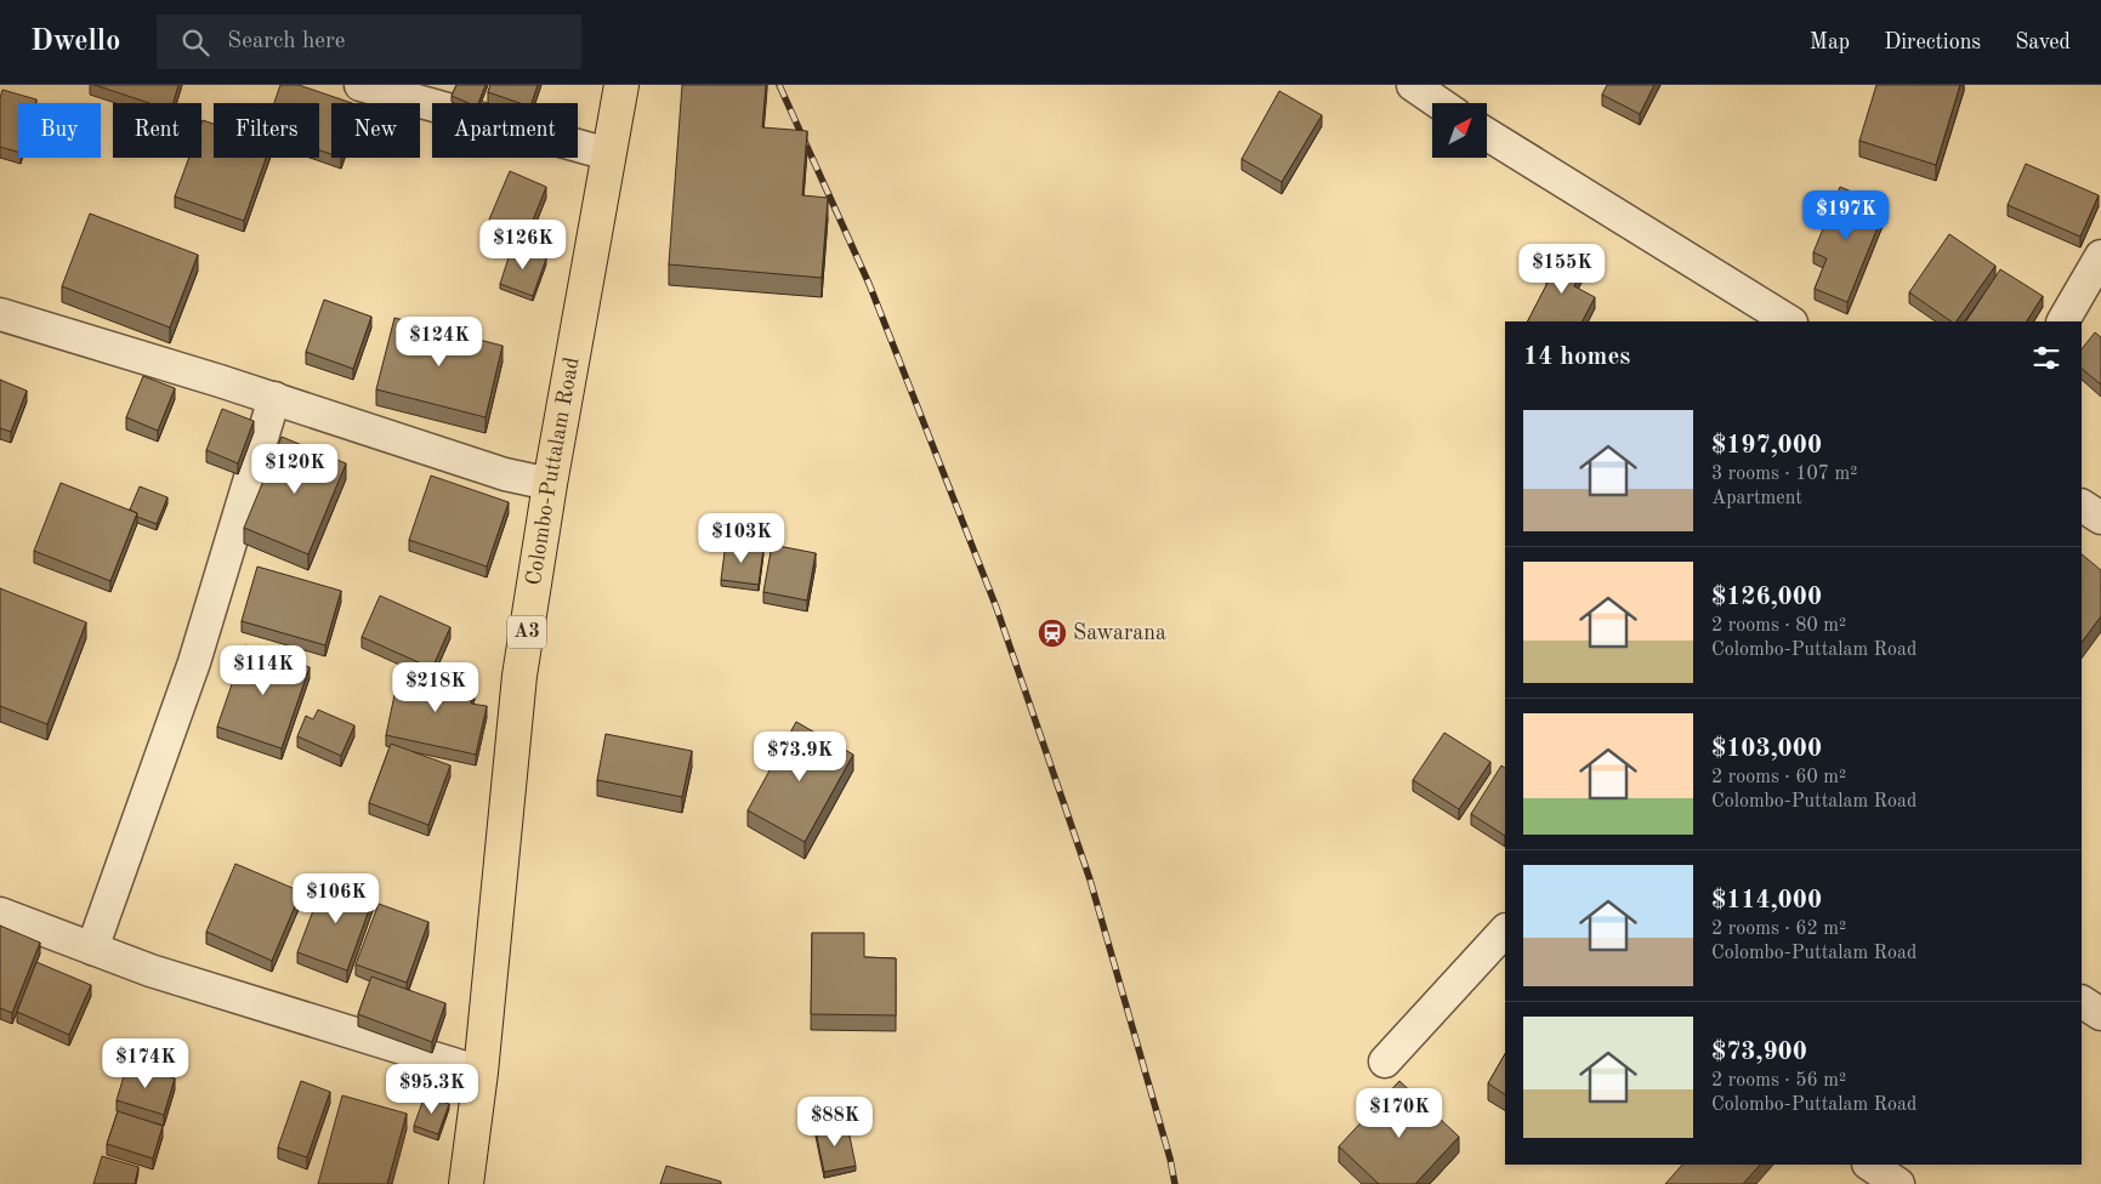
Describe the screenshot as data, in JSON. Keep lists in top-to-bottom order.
{
  "streets": {
    "highway": ["Colombo-Puttalam Road", "A3"]
  },
  "places": {
    "station": ["Sawarana"]
  },
  "north": "top right",
  "page": {
    "header": "Dwello",
    "search": "Search here",
    "nav": ["Map", "Directions", "Saved"],
    "chip": [
      "Buy",
      "Rent",
      "Filters",
      "New",
      "Apartment"
    ],
    "price": [
      "$197K",
      "$126K",
      "$155K",
      "$124K",
      "$120K",
      "$103K",
      "$114K",
      "$218K",
      "$73.9K",
      "$106K",
      "$174K",
      "$95.3K",
      "$170K",
      "$88K"
    ],
    "heading": "14 homes",
    "list": [
      {
        "name": "$197,000",
        "note": "3 rooms · 107 m² · Apartment"
      },
      {
        "name": "$126,000",
        "note": "2 rooms · 80 m² · Colombo-Puttalam Road"
      },
      {
        "name": "$103,000",
        "note": "2 rooms · 60 m² · Colombo-Puttalam Road"
      },
      {
        "name": "$114,000",
        "note": "2 rooms · 62 m² · Colombo-Puttalam Road"
      },
      {
        "name": "$73,900",
        "note": "2 rooms · 56 m² · Colombo-Puttalam Road"
      }
    ]
  }
}
